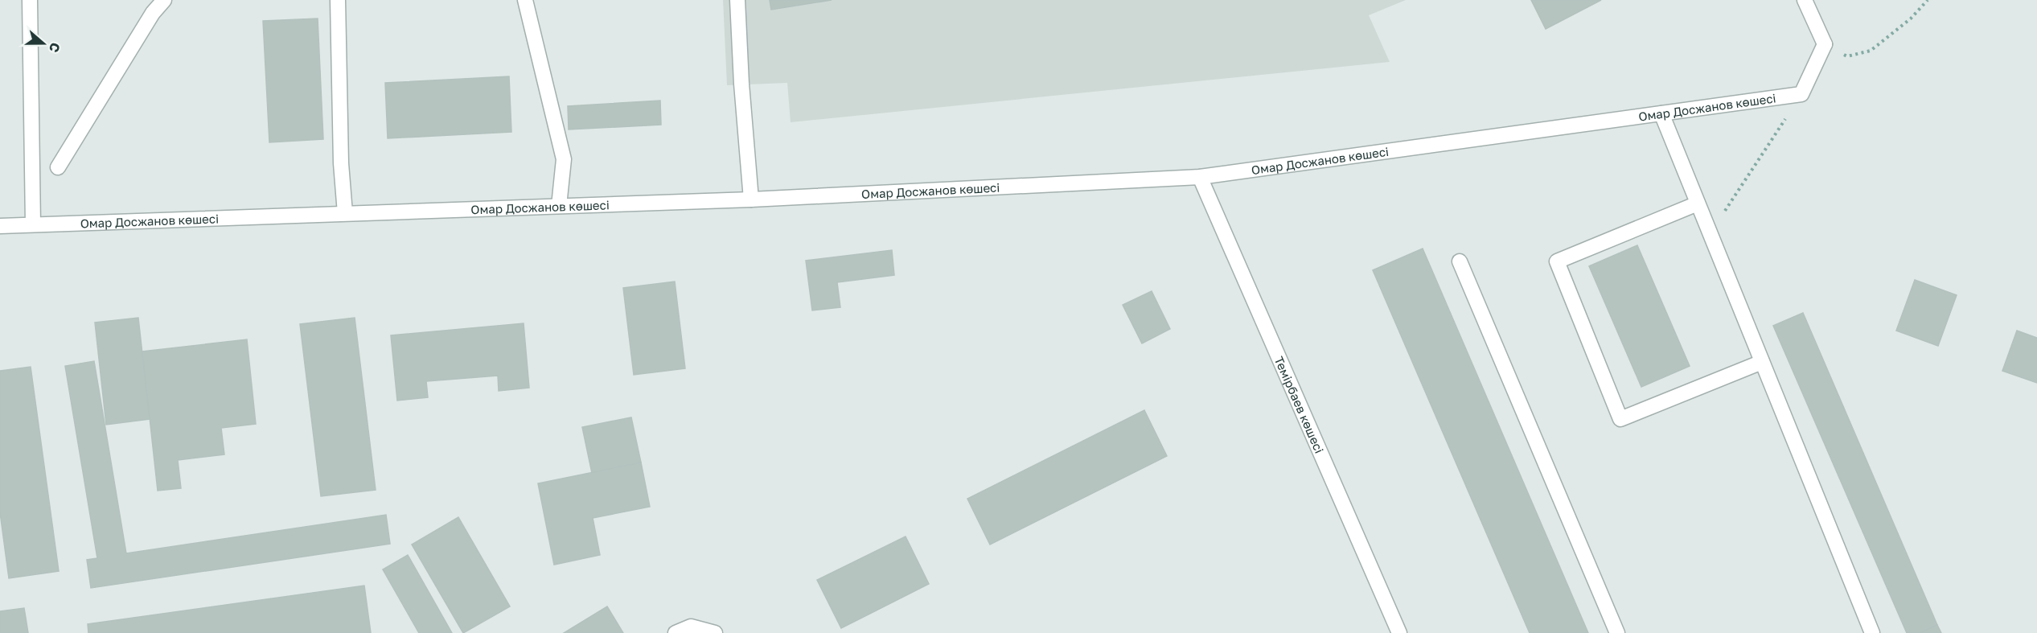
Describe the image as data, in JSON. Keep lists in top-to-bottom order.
{
  "streets": {
    "street": ["Омар Досжанов көшесі", "Темірбаев көшесі"]
  },
  "crossings": [
    ["Омар Досжанов көшесі", "Темірбаев көшесі"]
  ],
  "north": "right"
}
